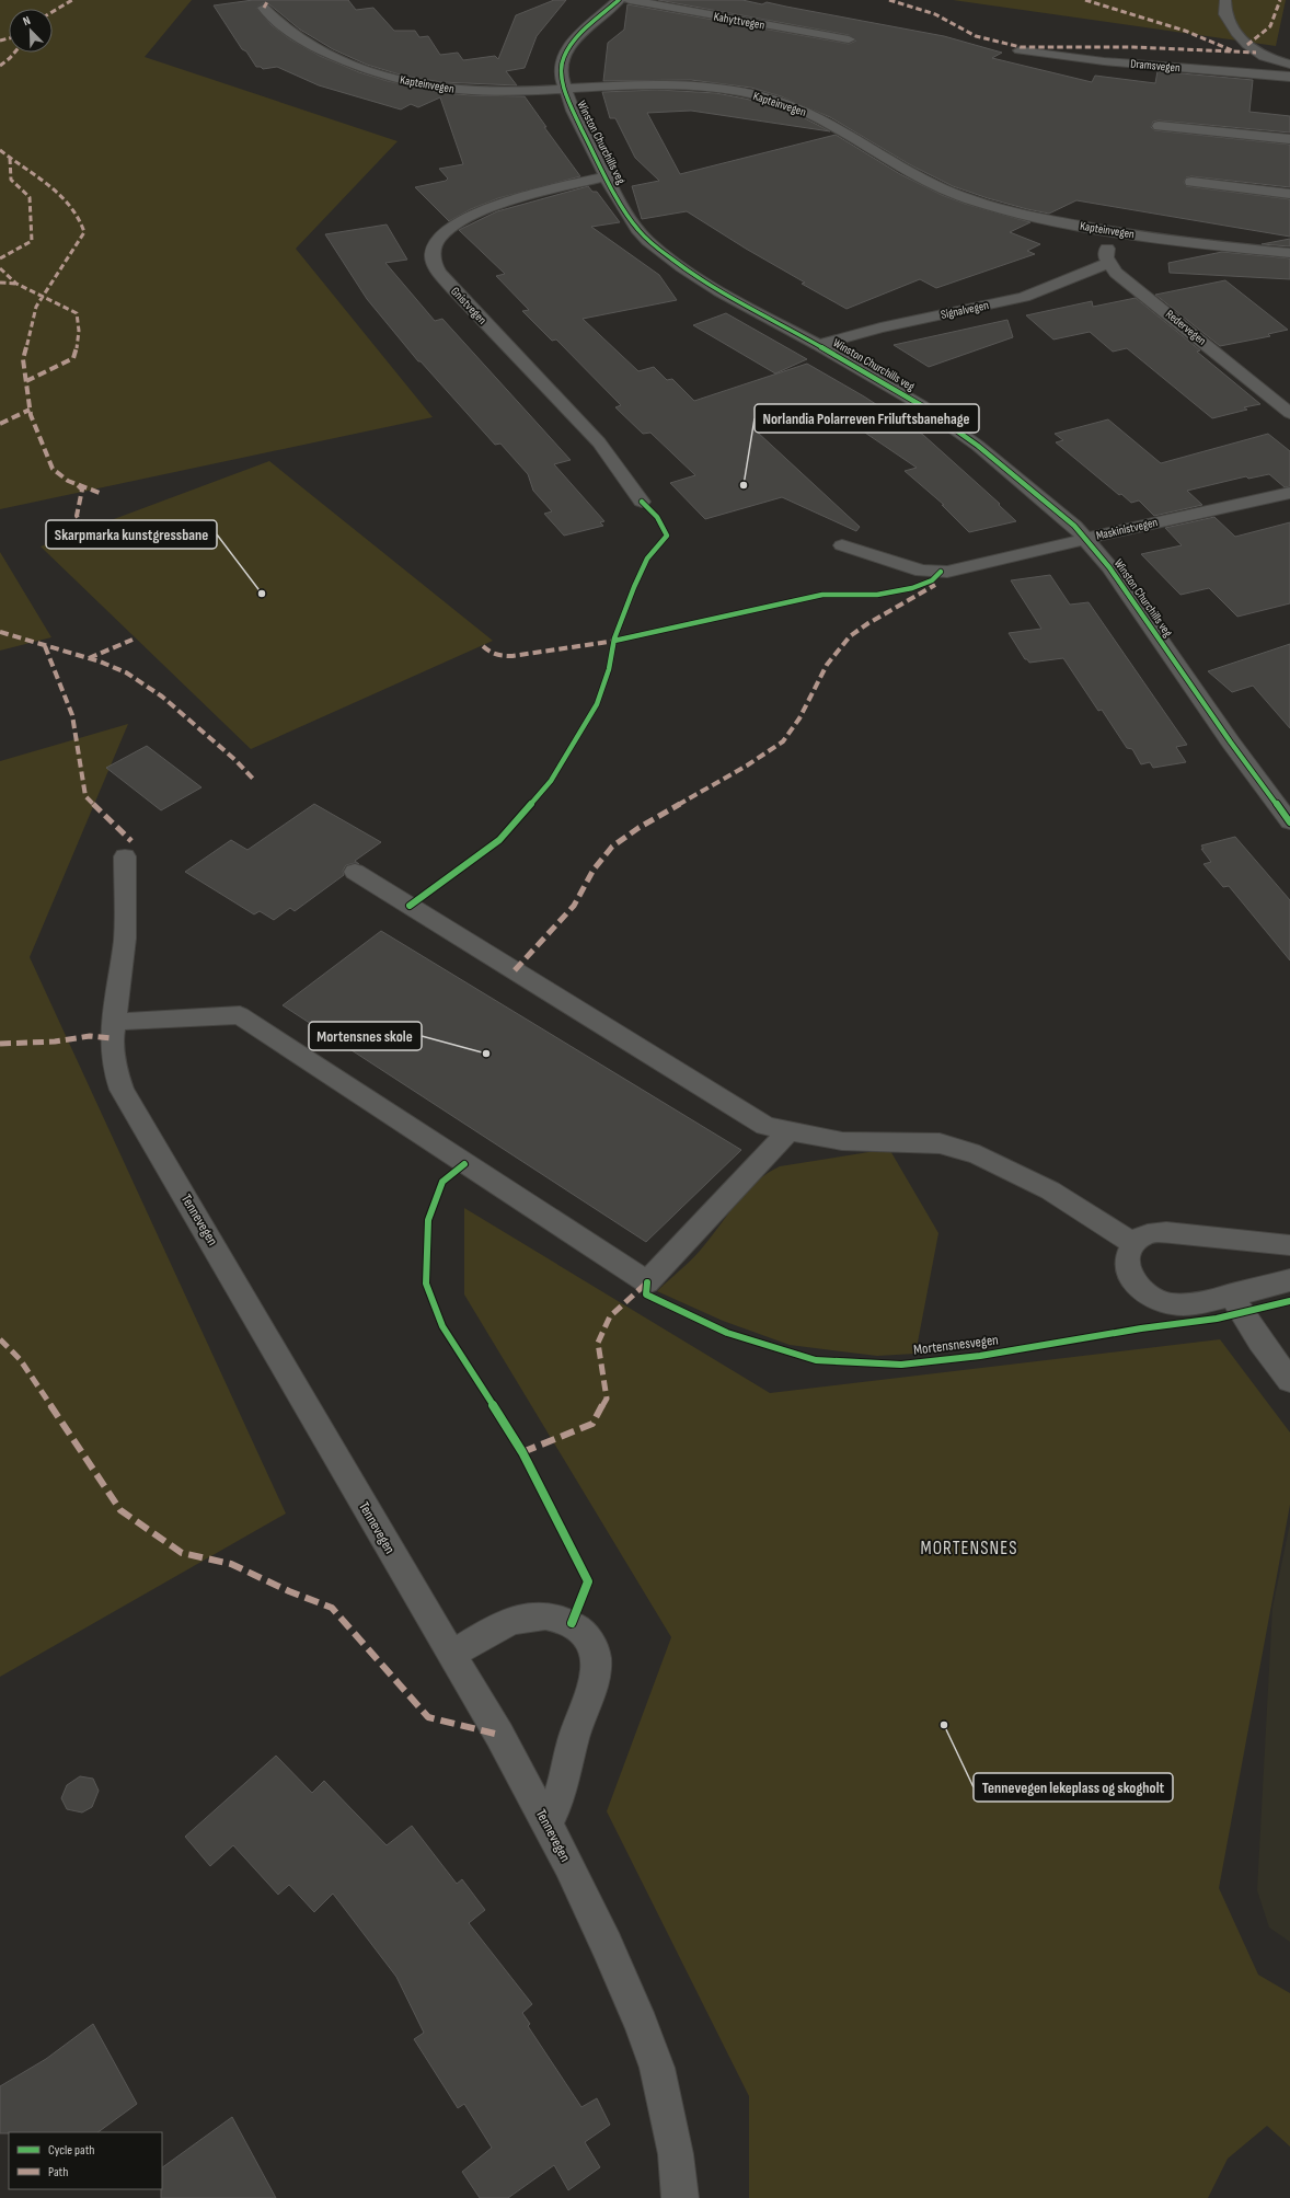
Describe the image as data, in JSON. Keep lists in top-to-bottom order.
{
  "streets": {
    "street": [
      "Kahyttvegen",
      "Dramsvegen",
      "Kapteinvegen",
      "Winston Churchills veg",
      "Gnistvegen",
      "Signalvegen",
      "Redervegen",
      "Maskinistvegen",
      "Tennevegen"
    ],
    "cycle path": ["Mortensnesvegen"]
  },
  "crossings": [
    ["Kapteinvegen", "Winston Churchills veg"],
    ["Winston Churchills veg", "Gnistvegen"],
    ["Winston Churchills veg", "Signalvegen"],
    ["Winston Churchills veg", "Maskinistvegen"],
    ["Signalvegen", "Redervegen"]
  ],
  "districts": ["MORTENSNES"],
  "places": [
    "Norlandia Polarreven Friluftsbanehage",
    "Skarpmarka kunstgressbane",
    "Mortensnes skole",
    "Tennevegen lekeplass og skogholt"
  ],
  "legend": ["Cycle path", "Path"],
  "north": "top left"
}
